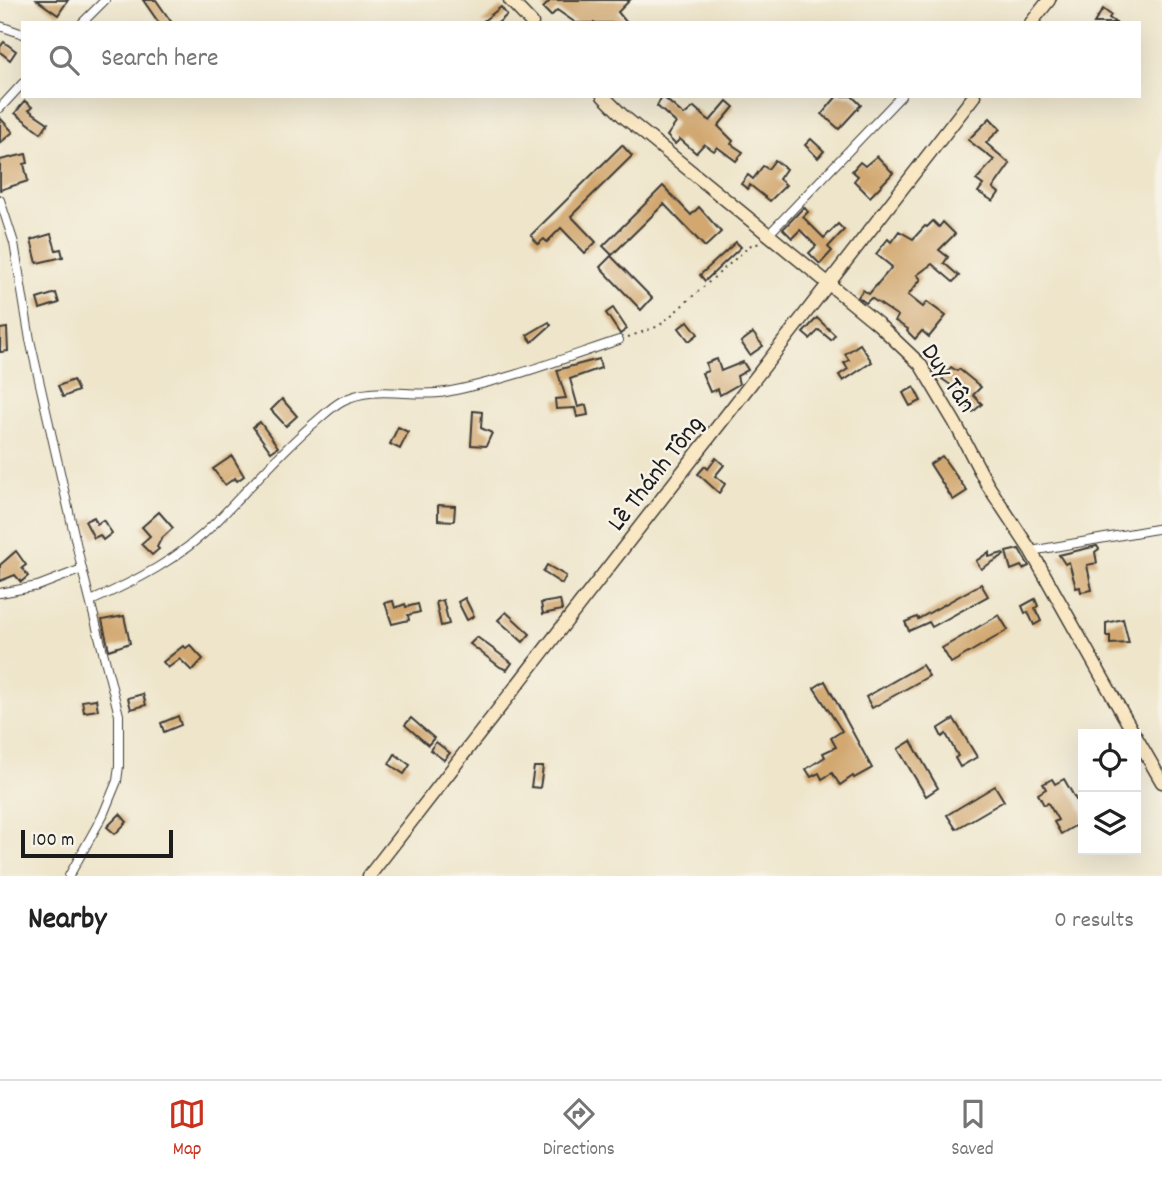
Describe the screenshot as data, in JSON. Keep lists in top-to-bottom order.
{
  "streets": {
    "street": ["Duy Tân", "Lê Thánh Tông"]
  },
  "crossings": [
    ["Duy Tân", "Lê Thánh Tông"]
  ],
  "scale_bar": "100 m",
  "page": {
    "search": "Search here",
    "scale": "100 m",
    "heading": ["Nearby", "0 results"],
    "nav": ["Map", "Directions", "Saved"]
  }
}
